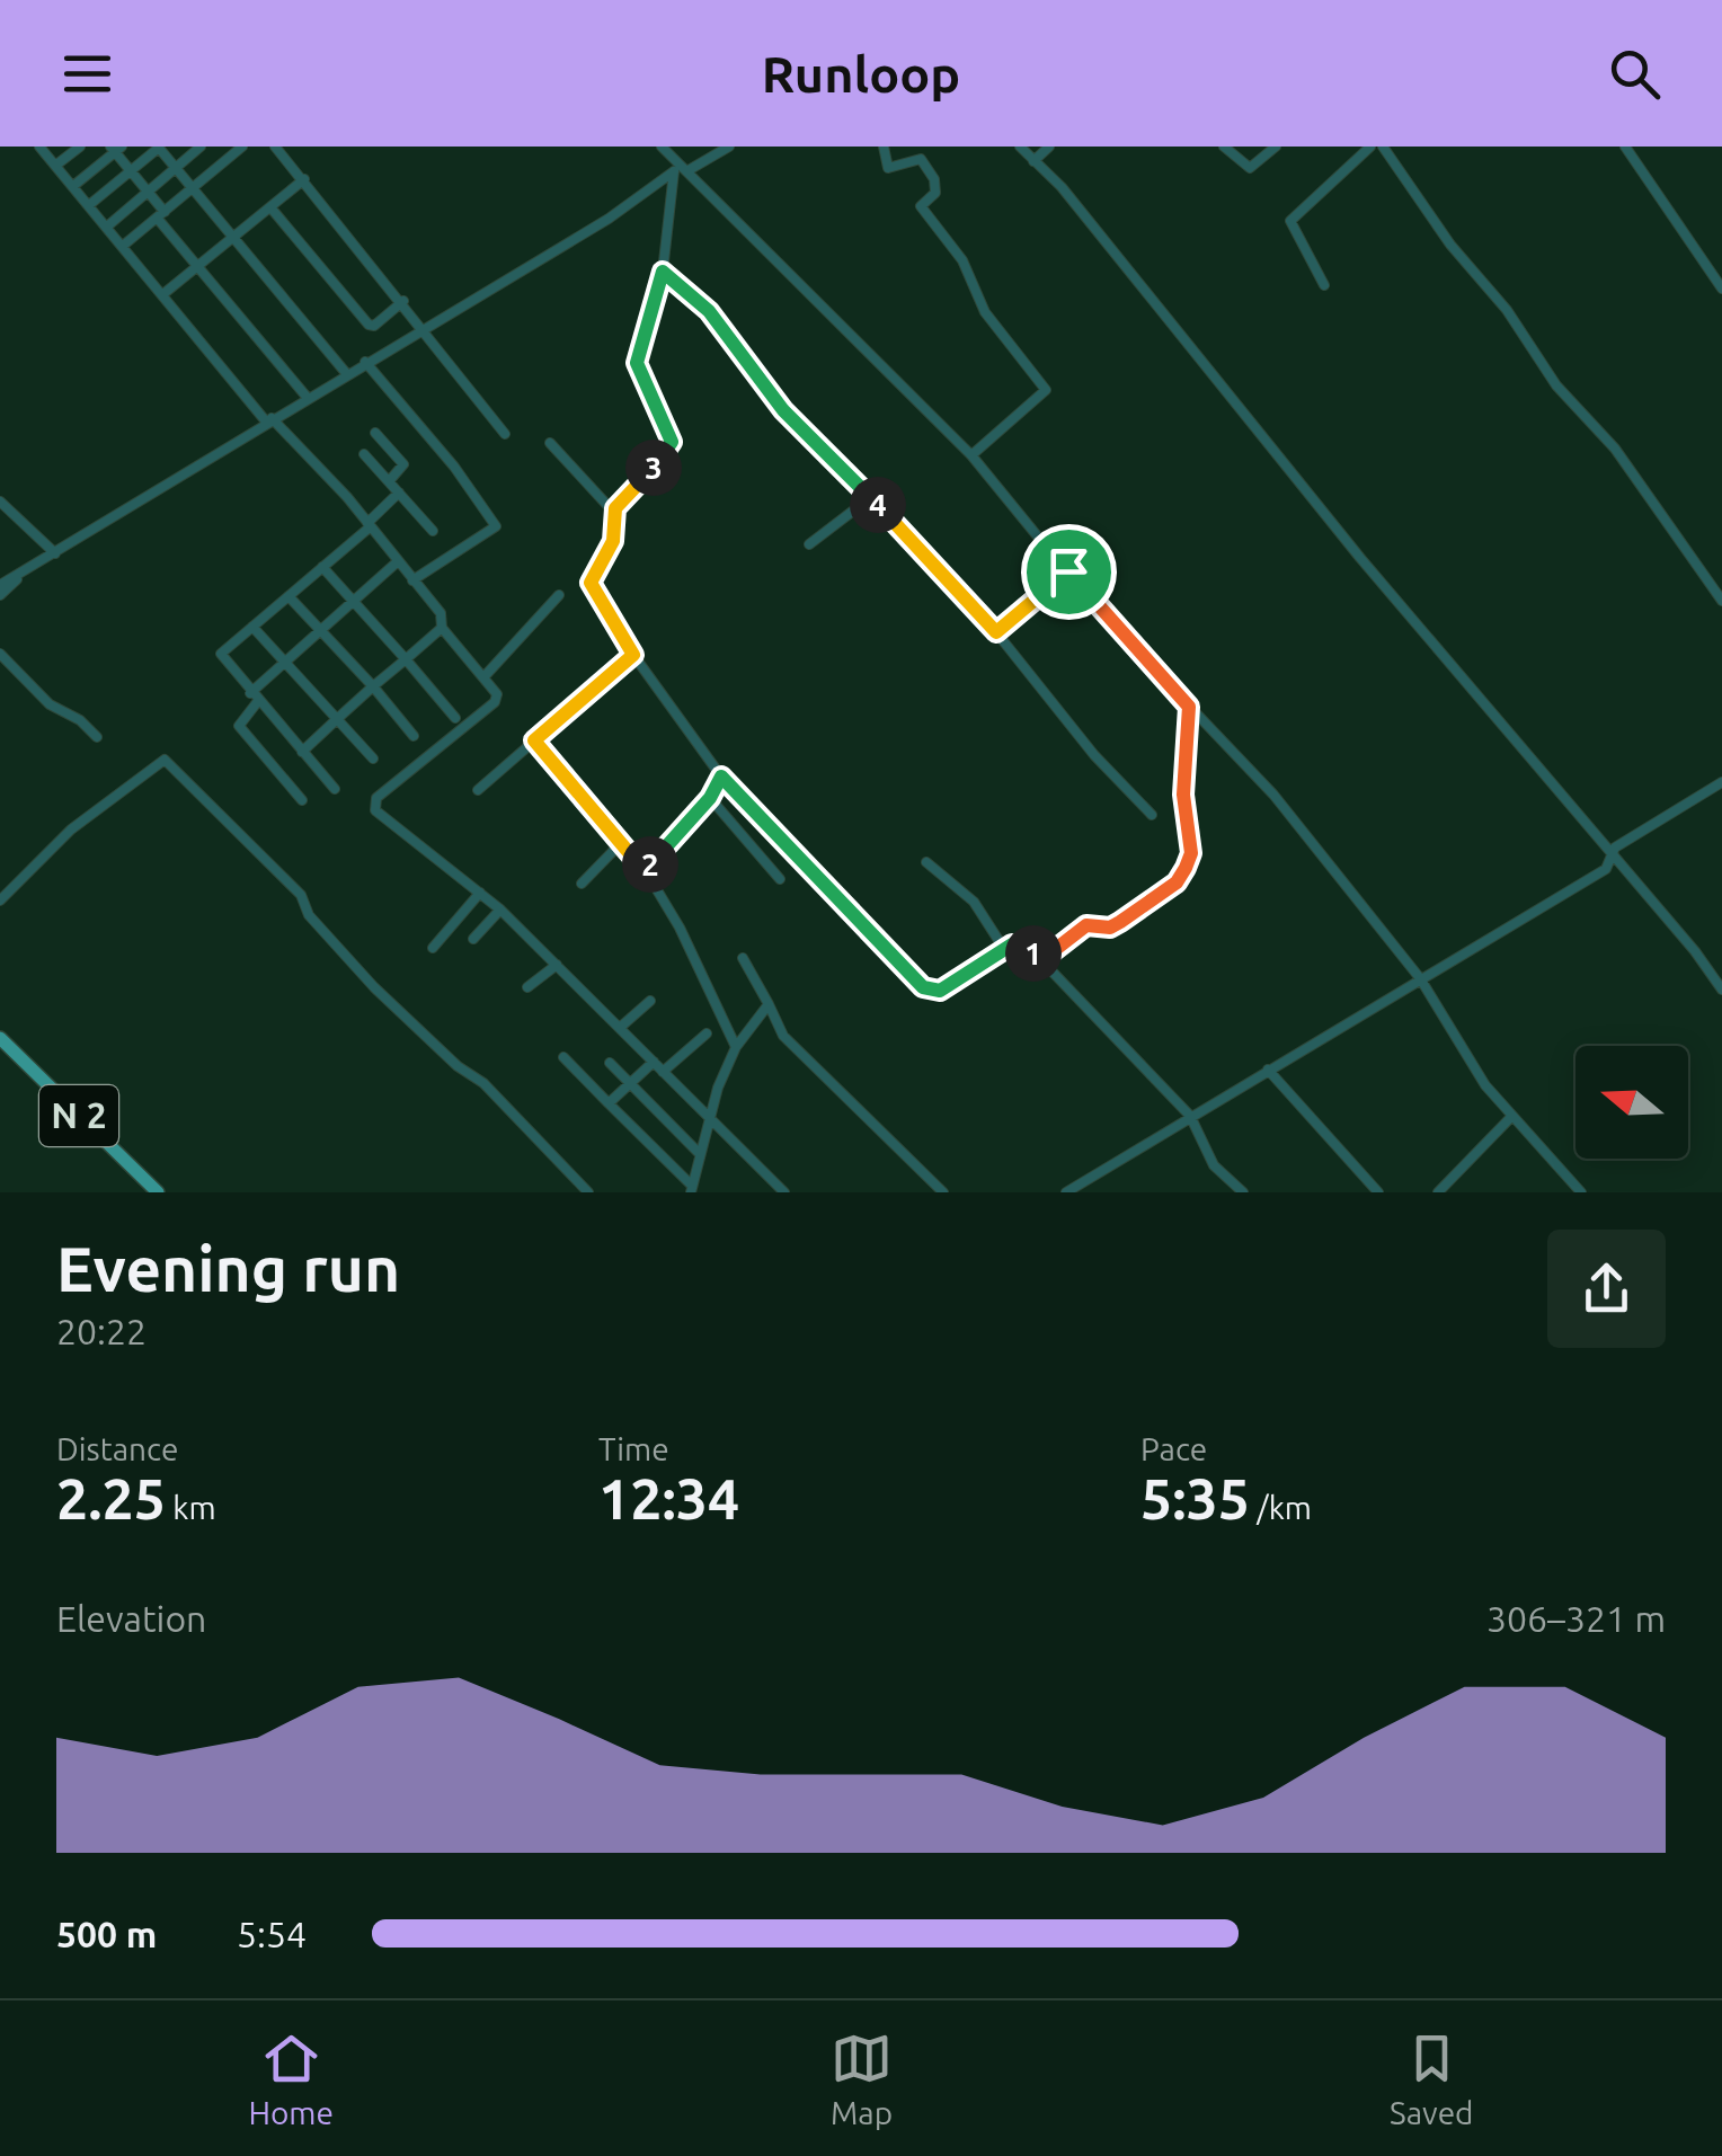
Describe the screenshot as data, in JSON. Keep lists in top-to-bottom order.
{
  "streets": {
    "main road": ["N 2"]
  },
  "north": "left",
  "page": {
    "header": "Runloop",
    "pins": [
      "3",
      "4",
      "2",
      "1"
    ],
    "heading": ["Evening run", "20:22"],
    "stats": [
      ["Distance", "2.25 km"],
      ["Time", "12:34"],
      ["Pace", "5:35 /km"]
    ],
    "chart": ["Elevation", "306–321 m"],
    "list": [
      {
        "name": "500 m",
        "note": "5:54"
      }
    ],
    "tabs": ["Home", "Map", "Saved"]
  }
}
